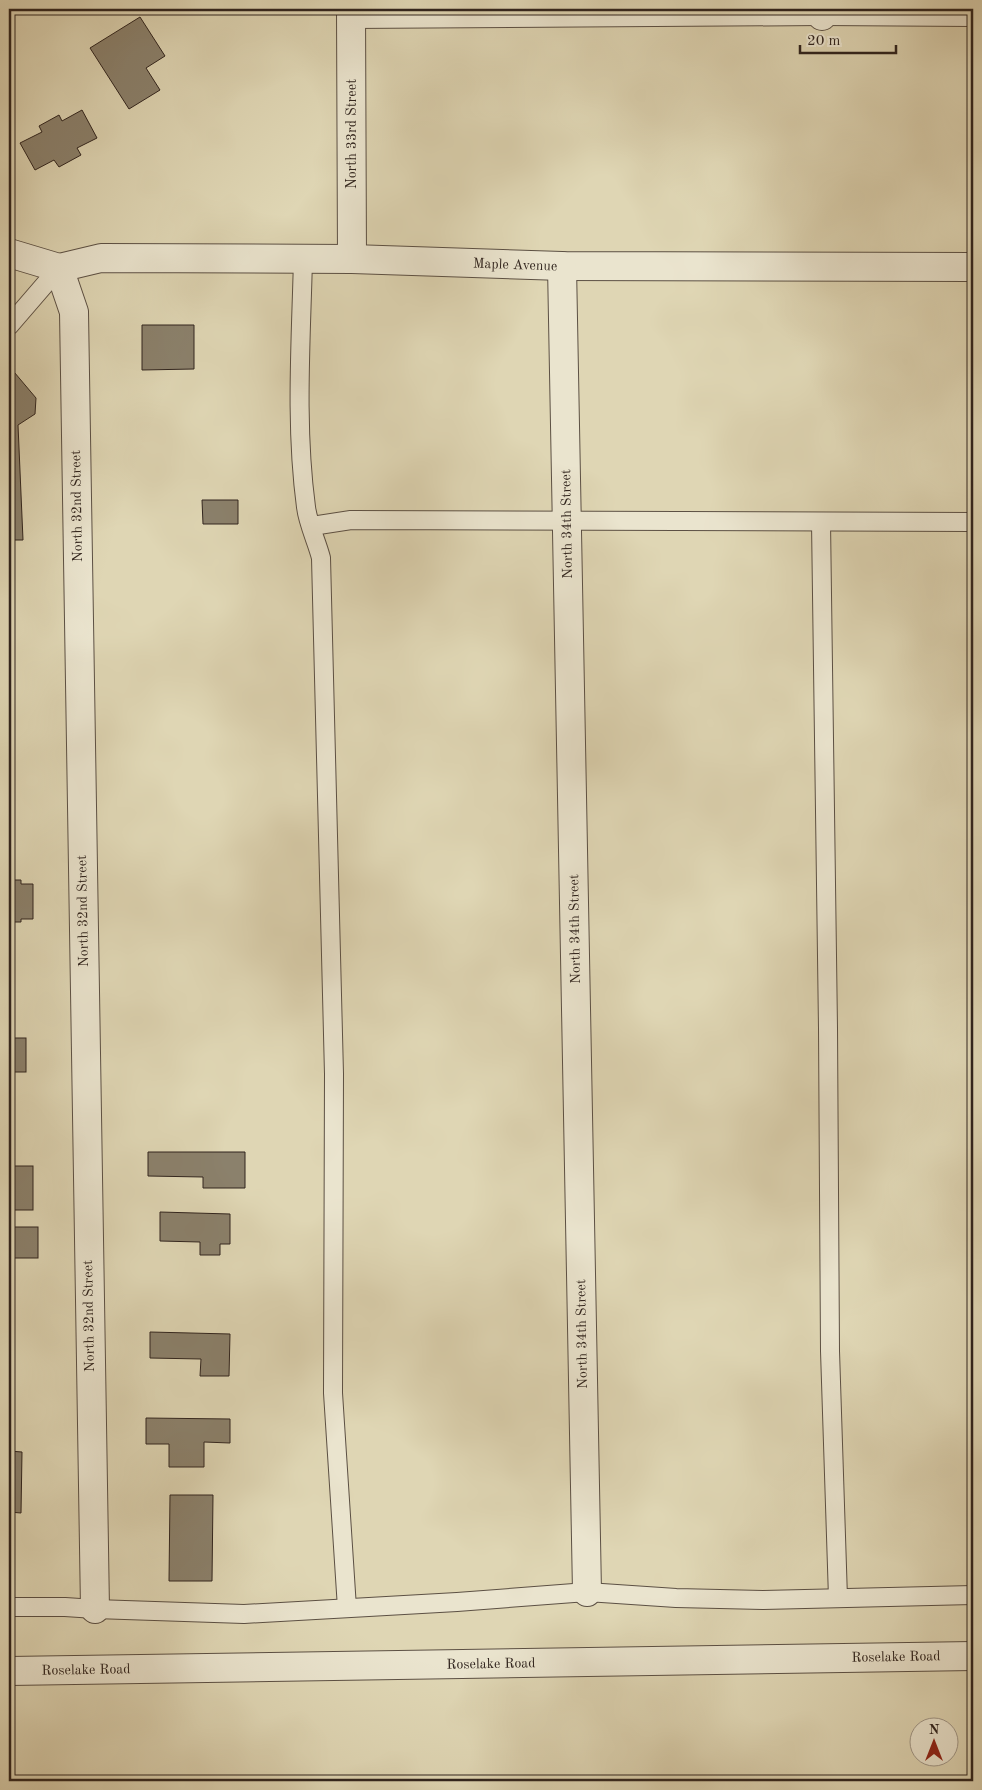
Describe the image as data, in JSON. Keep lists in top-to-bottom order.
{
  "streets": {
    "street": [
      "North 33rd Street",
      "Maple Avenue",
      "North 32nd Street",
      "North 34th Street",
      "Roselake Road"
    ]
  },
  "crossings": [
    ["North 33rd Street", "Maple Avenue"],
    ["Maple Avenue", "North 32nd Street"],
    ["Maple Avenue", "North 34th Street"]
  ],
  "scale_bar": "20 m",
  "north": "top"
}
